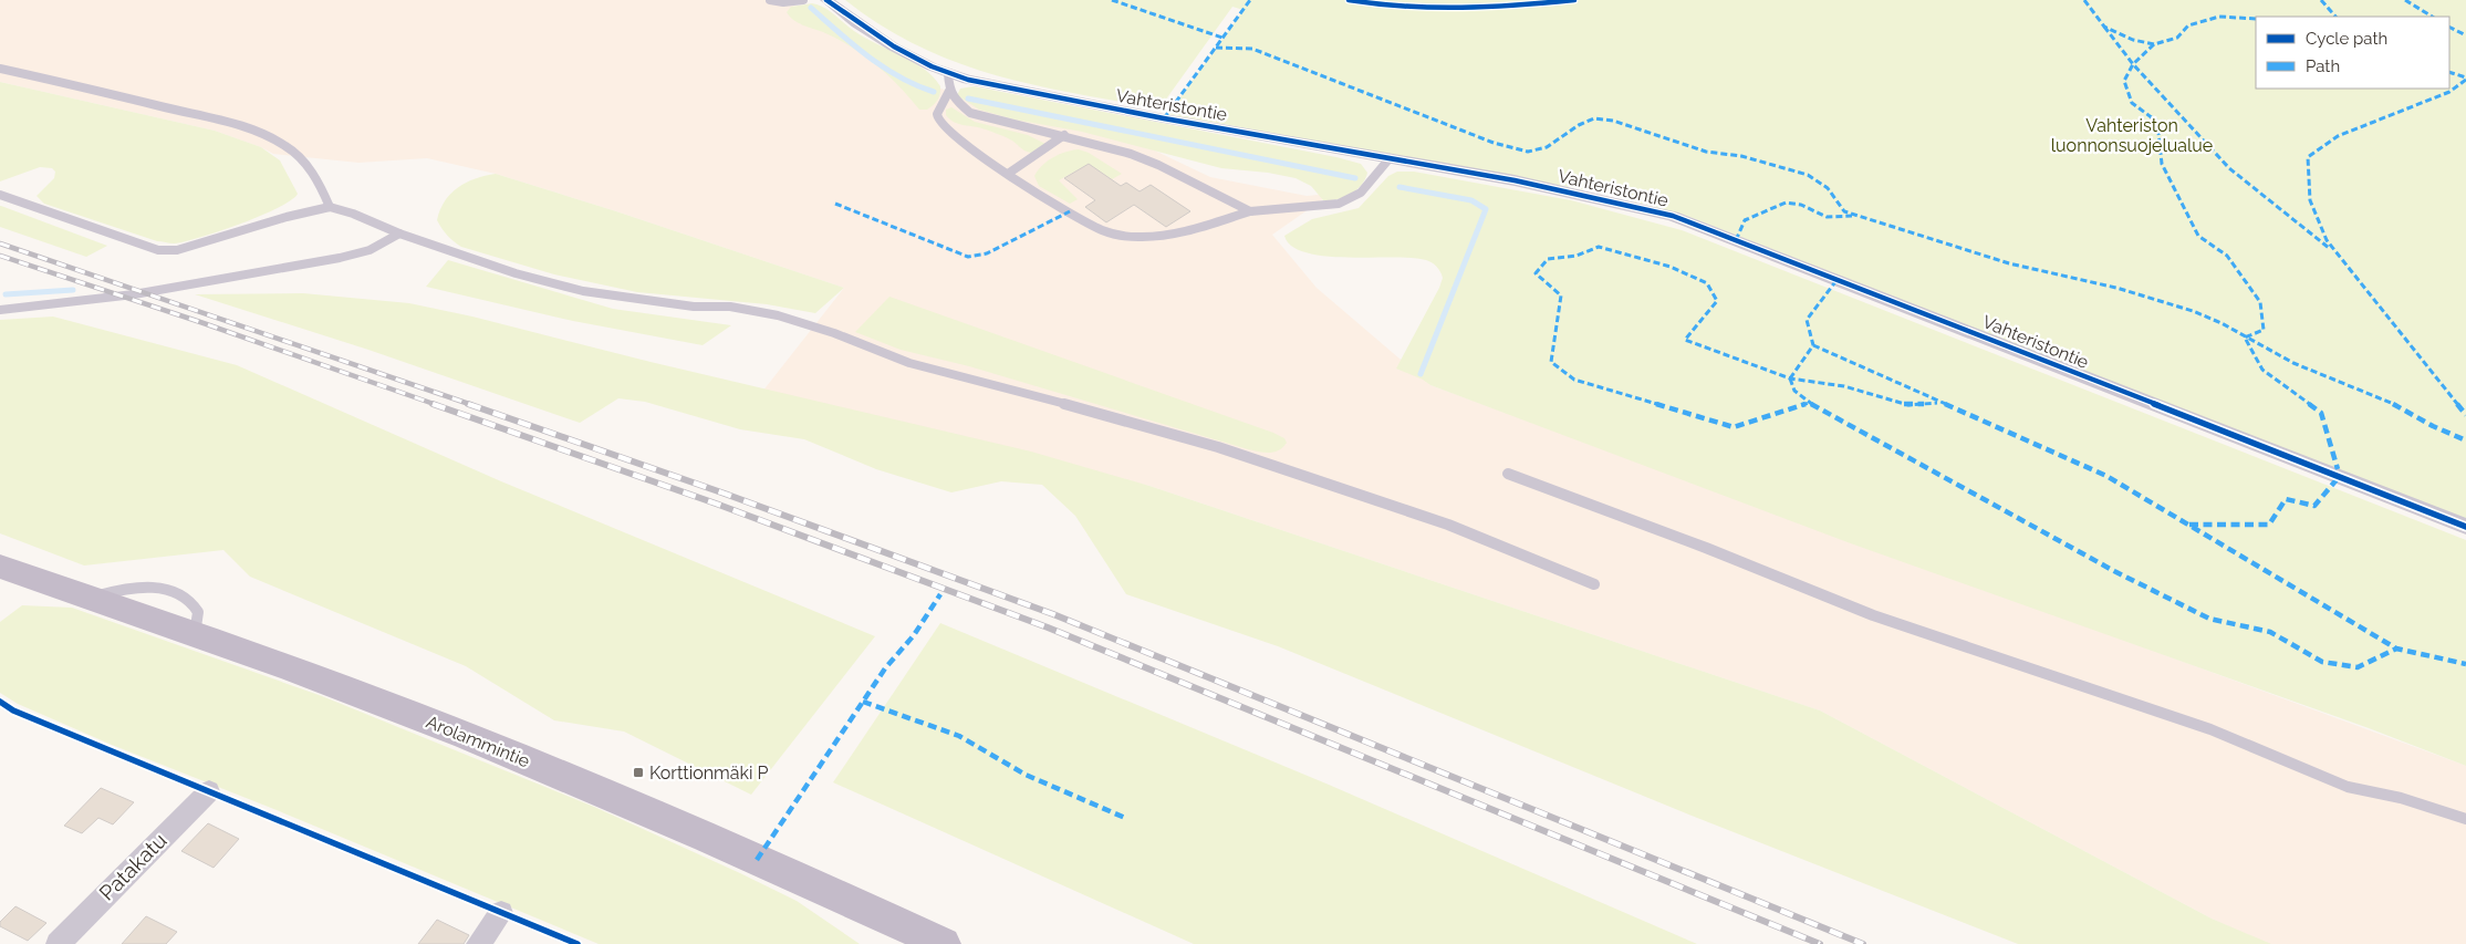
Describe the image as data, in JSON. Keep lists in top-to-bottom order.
{
  "streets": {
    "street": ["Vahteristontie", "Arolammintie", "Patakatu"]
  },
  "parks": ["Vahteriston luonnonsuojelualue"],
  "places": {
    "transit": ["Korttionmäki P"]
  },
  "legend": ["Cycle path", "Path"]
}
